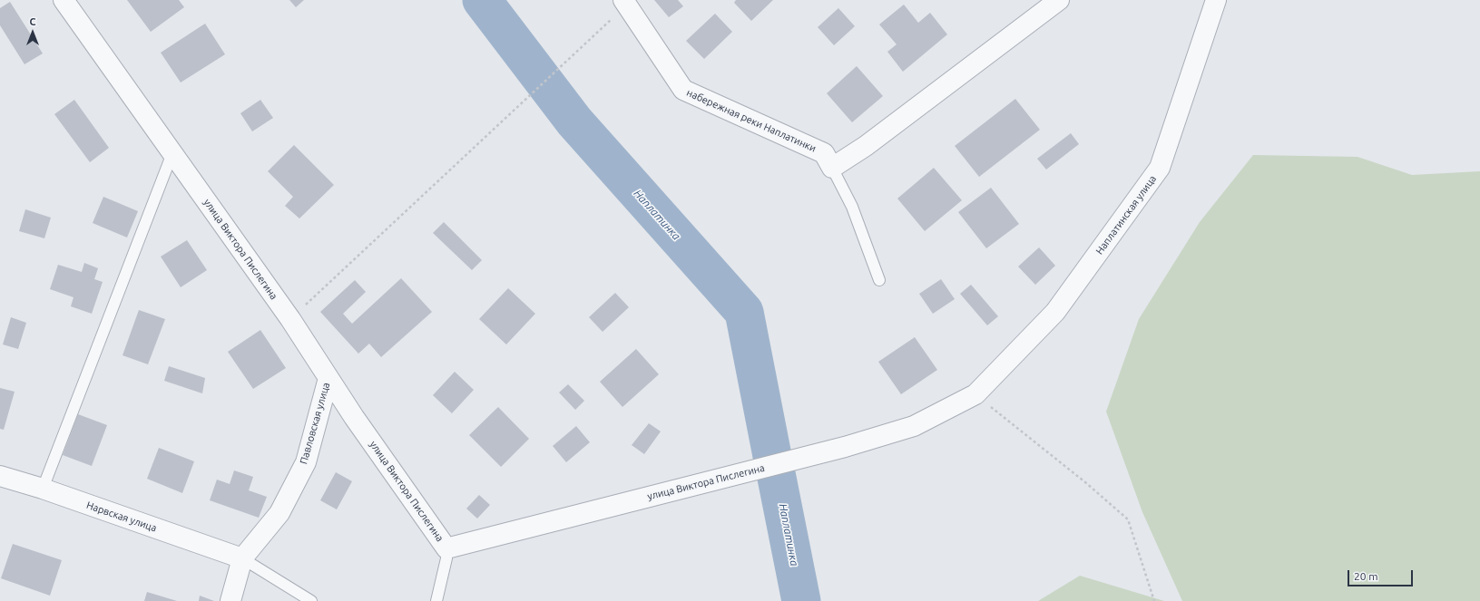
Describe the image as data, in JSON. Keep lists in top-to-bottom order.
{
  "streets": {
    "street": [
      "набережная реки Наплатинки",
      "Наплатинская улица",
      "улица Виктора Пислегина",
      "Павловская улица",
      "Нарвская улица"
    ]
  },
  "crossings": [
    ["Наплатинская улица", "улица Виктора Пислегина"],
    ["улица Виктора Пислегина", "Павловская улица"],
    ["Павловская улица", "Нарвская улица"]
  ],
  "water": ["Наплатинка"],
  "scale_bar": "20 m",
  "north": "top"
}
